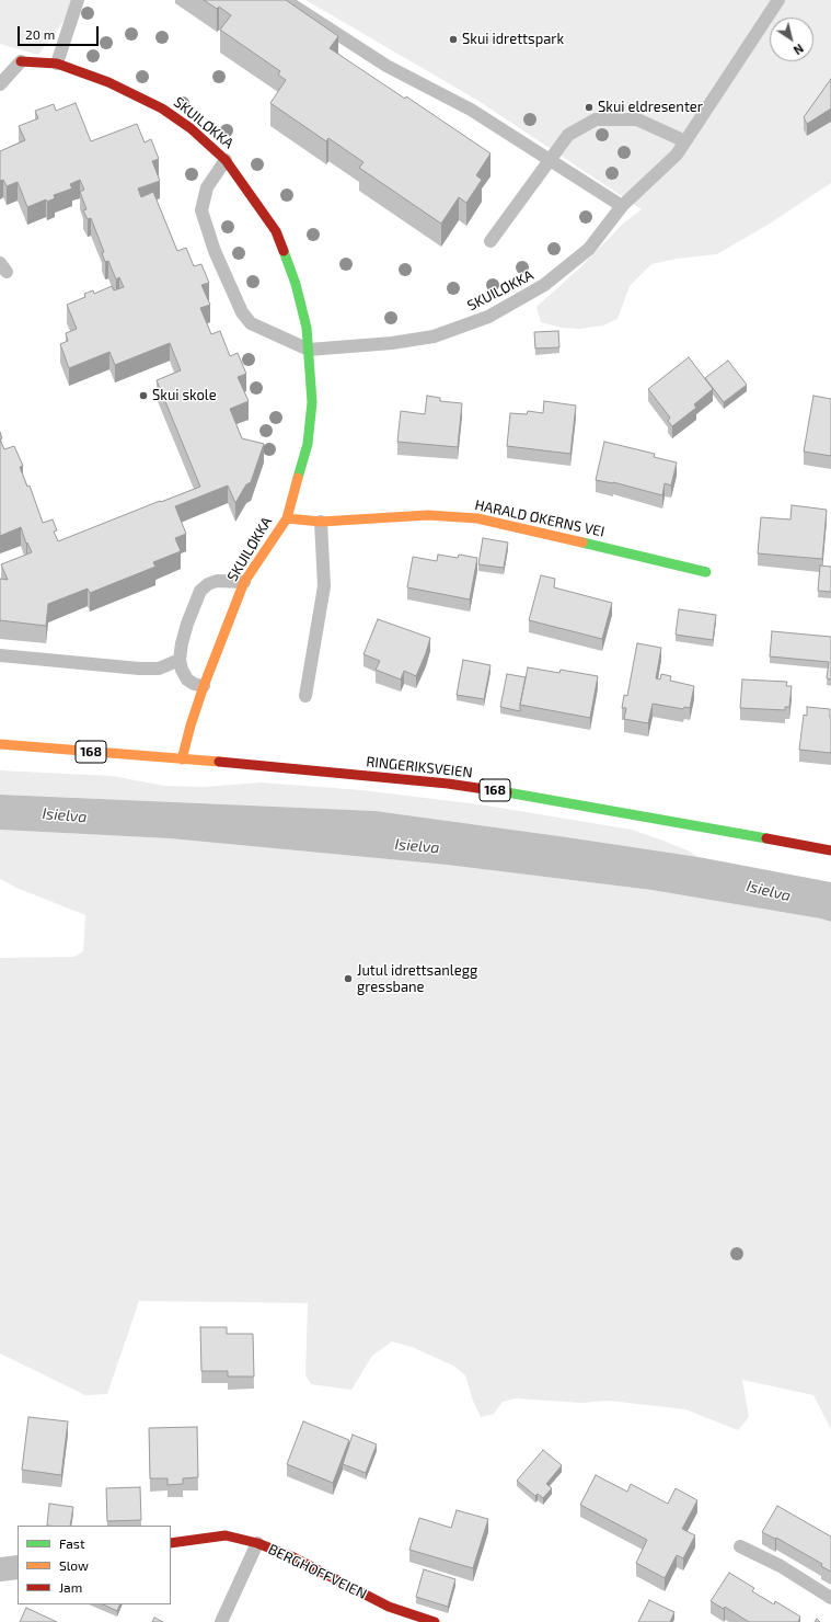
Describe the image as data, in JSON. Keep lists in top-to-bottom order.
{
  "streets": {
    "street": [
      "SKUILØKKA",
      "HARALD ØKERNS VEI",
      "168",
      "RINGERIKSVEIEN",
      "BERGHOFFVEIEN"
    ]
  },
  "crossings": [
    ["SKUILØKKA", "HARALD ØKERNS VEI"],
    ["SKUILØKKA", "RINGERIKSVEIEN"]
  ],
  "water": ["Isielva"],
  "places": [
    "Skui idrettspark",
    "Skui eldresenter",
    "Skui skole",
    "Jutul idrettsanlegg gressbane"
  ],
  "legend": ["Fast", "Slow", "Jam"],
  "scale_bar": "20 m",
  "north": "bottom right"
}
